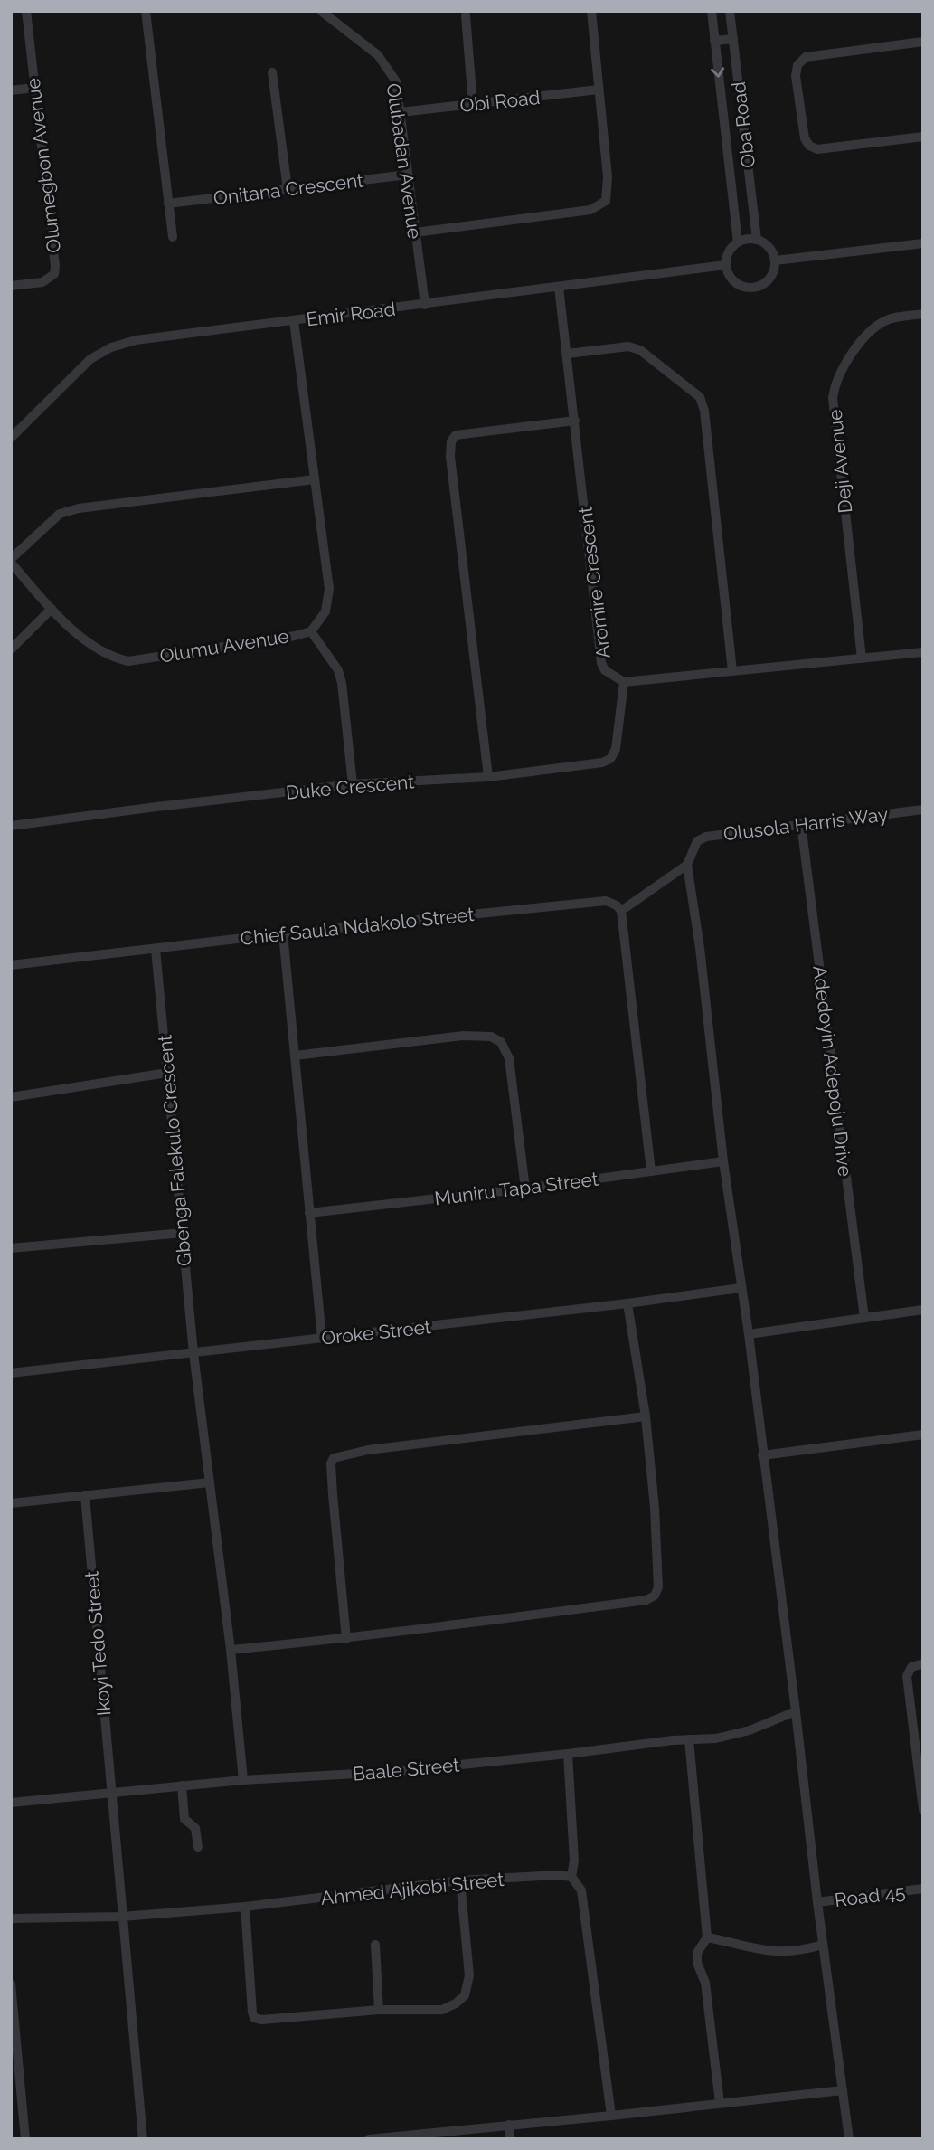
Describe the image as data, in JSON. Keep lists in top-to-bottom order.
{
  "streets": {
    "street": [
      "Obi Road",
      "Oba Road",
      "Olubadan Avenue",
      "Olumegbon Avenue",
      "Onitana Crescent",
      "Emir Road",
      "Deji Avenue",
      "Aromire Crescent",
      "Olumu Avenue",
      "Duke Crescent",
      "Olusola Harris Way",
      "Chief Saula Ndakolo Street",
      "Adedoyin Adepoju Drive",
      "Gbenga Falekulo Crescent",
      "Muniru Tapa Street",
      "Oroke Street",
      "Ikoyi Tedo Street",
      "Baale Street",
      "Ahmed Ajikobi Street",
      "Road 45"
    ]
  },
  "crossings": [
    ["Obi Road", "Olubadan Avenue"],
    ["Oba Road", "Emir Road"],
    ["Olubadan Avenue", "Onitana Crescent"],
    ["Olubadan Avenue", "Emir Road"],
    ["Emir Road", "Aromire Crescent"],
    ["Emir Road", "Olumu Avenue"],
    ["Deji Avenue", "Aromire Crescent"],
    ["Aromire Crescent", "Duke Crescent"],
    ["Olusola Harris Way", "Adedoyin Adepoju Drive"],
    ["Chief Saula Ndakolo Street", "Gbenga Falekulo Crescent"],
    ["Gbenga Falekulo Crescent", "Oroke Street"],
    ["Gbenga Falekulo Crescent", "Baale Street"],
    ["Ikoyi Tedo Street", "Baale Street"],
    ["Ikoyi Tedo Street", "Ahmed Ajikobi Street"]
  ]
}
